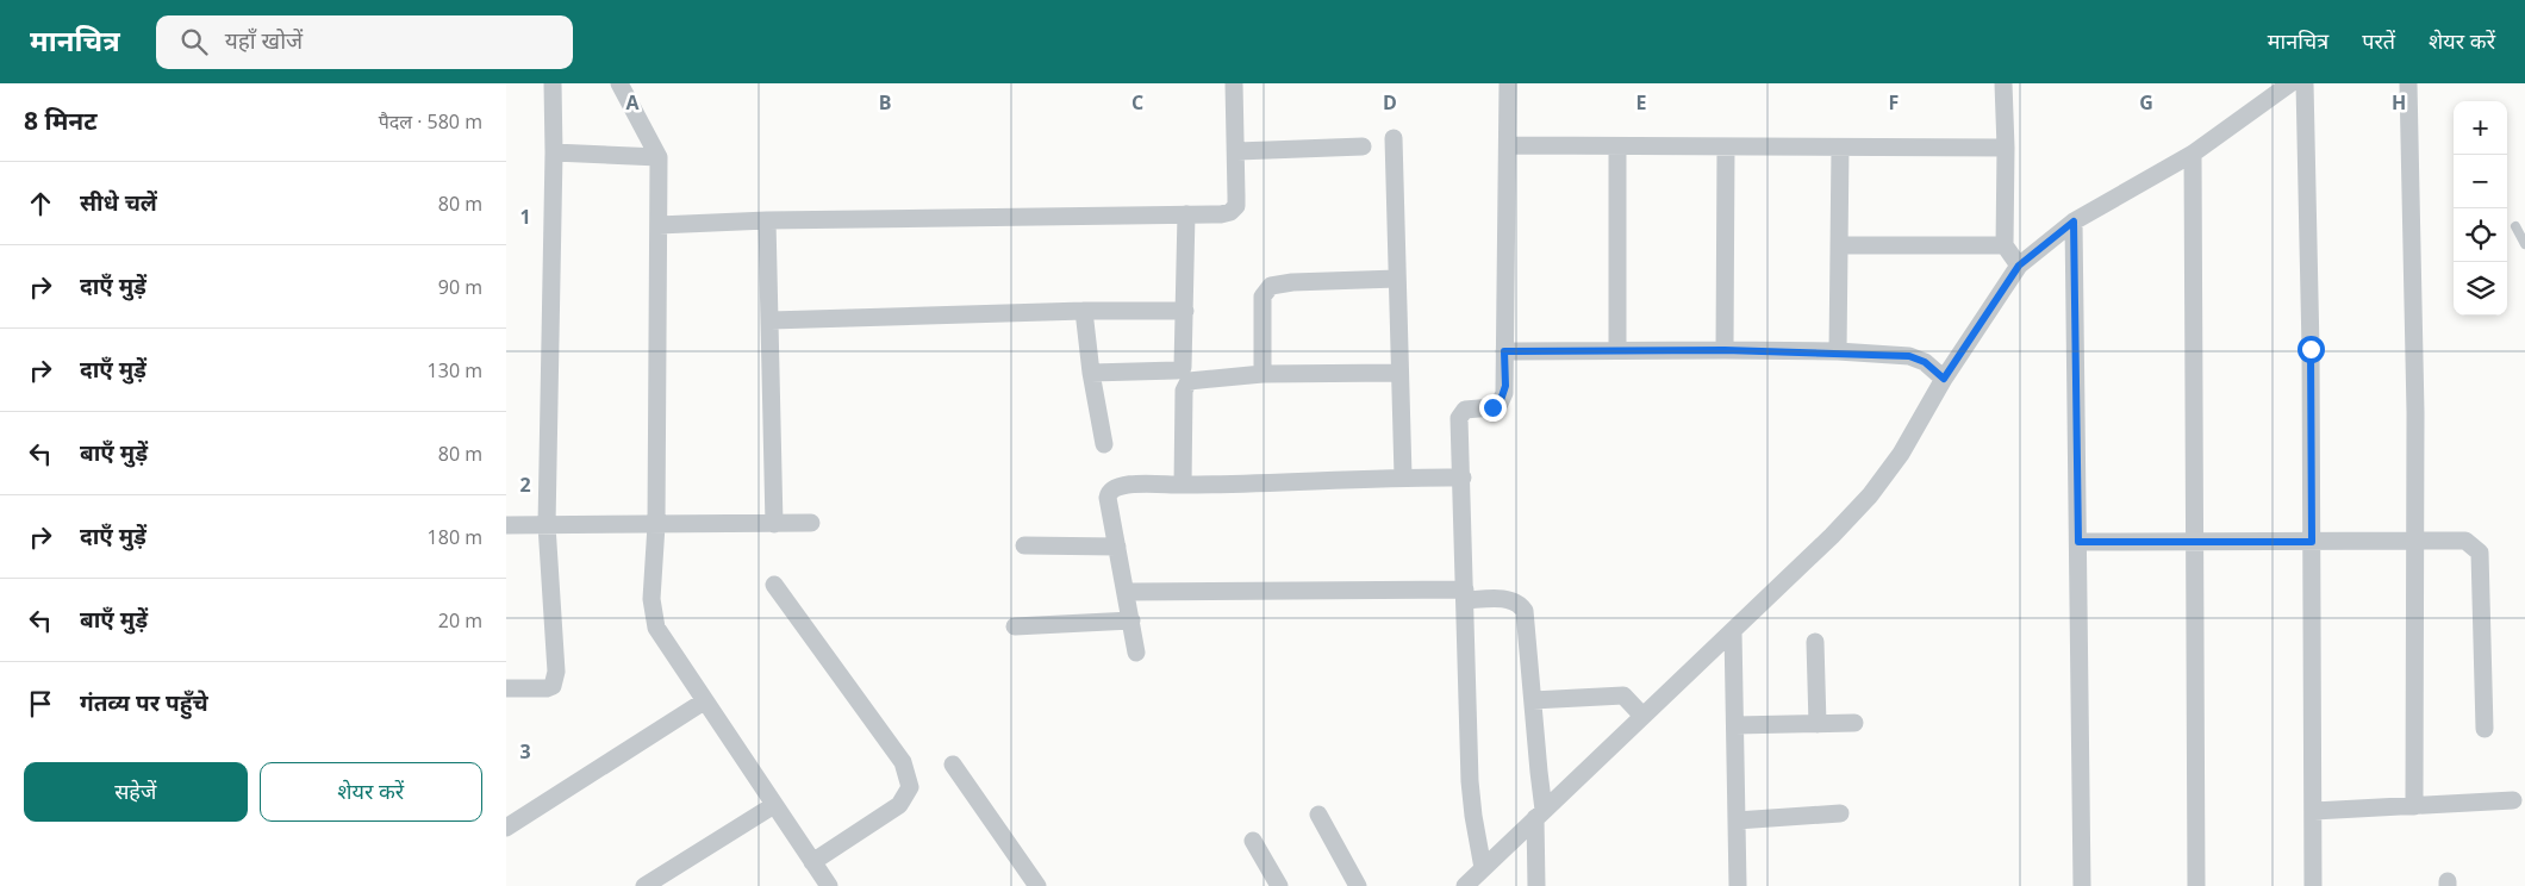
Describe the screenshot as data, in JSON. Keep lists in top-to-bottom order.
{
  "page": {
    "header": "मानचित्र",
    "search": "यहाँ खोजें",
    "nav": ["मानचित्र", "परतें", "शेयर करें"],
    "heading": ["8 मिनट", "पैदल · 580 m"],
    "map_buttons": ["+", "−"],
    "list": [
      ["सीधे चलें", "80 m"],
      ["दाएँ मुड़ें", "90 m"],
      ["दाएँ मुड़ें", "130 m"],
      ["बाएँ मुड़ें", "80 m"],
      ["दाएँ मुड़ें", "180 m"],
      ["बाएँ मुड़ें", "20 m"],
      "गंतव्य पर पहुँचे"
    ],
    "buttons": ["सहेजें", "शेयर करें"]
  },
  "grid": {
    "columns": [
      "A",
      "B",
      "C",
      "D",
      "E",
      "F",
      "G",
      "H"
    ],
    "rows": ["1", "2", "3"]
  }
}
